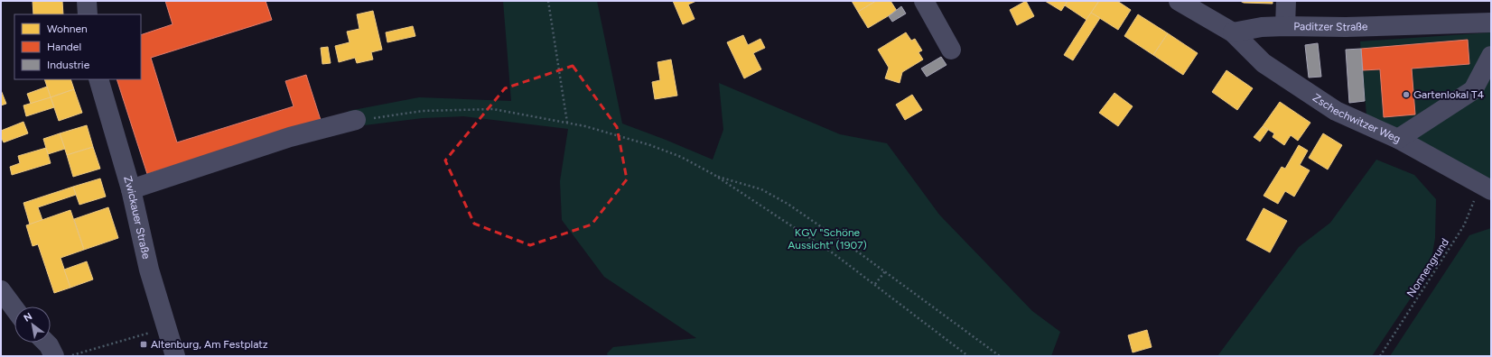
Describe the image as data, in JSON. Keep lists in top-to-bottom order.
{
  "streets": {
    "street": ["Paditzer Straße", "Zschechwitzer Weg", "Zwickauer Straße"],
    "path": ["Nonnengrund"]
  },
  "crossings": [
    ["Paditzer Straße", "Zschechwitzer Weg"],
    ["Zschechwitzer Weg", "Nonnengrund"]
  ],
  "parks": ["KGV \"Schöne Aussicht\" (1907)"],
  "places": {
    "other": ["Gartenlokal T4"],
    "transit": ["Altenburg, Am Festplatz"]
  },
  "legend": ["Wohnen", "Handel", "Industrie"],
  "north": "top left"
}
